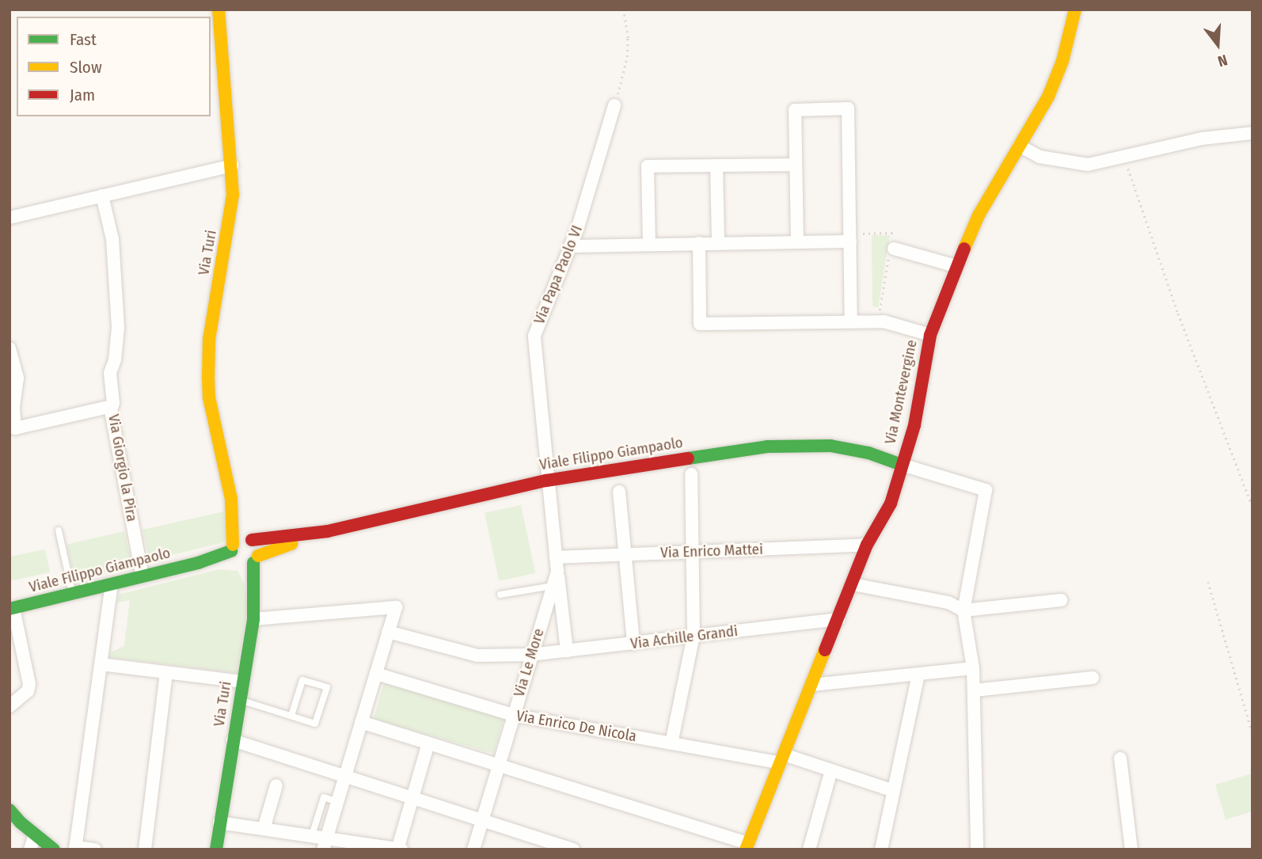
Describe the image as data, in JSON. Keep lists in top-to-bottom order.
{
  "streets": {
    "street": [
      "Via Turi",
      "Via Papa Paolo VI",
      "Via Montevergine",
      "Viale Filippo Giampaolo",
      "Via Giorgio la Pira",
      "Via Enrico Mattei",
      "Via Achille Grandi",
      "Via Le More",
      "Via Enrico De Nicola"
    ]
  },
  "crossings": [
    ["Via Turi", "Viale Filippo Giampaolo"],
    ["Via Papa Paolo VI", "Viale Filippo Giampaolo"],
    ["Via Papa Paolo VI", "Via Le More"],
    ["Via Montevergine", "Viale Filippo Giampaolo"],
    ["Via Montevergine", "Via Enrico Mattei"],
    ["Via Montevergine", "Via Achille Grandi"],
    ["Via Montevergine", "Via Enrico De Nicola"],
    ["Viale Filippo Giampaolo", "Via Giorgio la Pira"],
    ["Viale Filippo Giampaolo", "Via Le More"],
    ["Via Enrico Mattei", "Via Le More"],
    ["Via Achille Grandi", "Via Le More"],
    ["Via Le More", "Via Enrico De Nicola"]
  ],
  "legend": ["Fast", "Slow", "Jam"],
  "north": "bottom"
}
